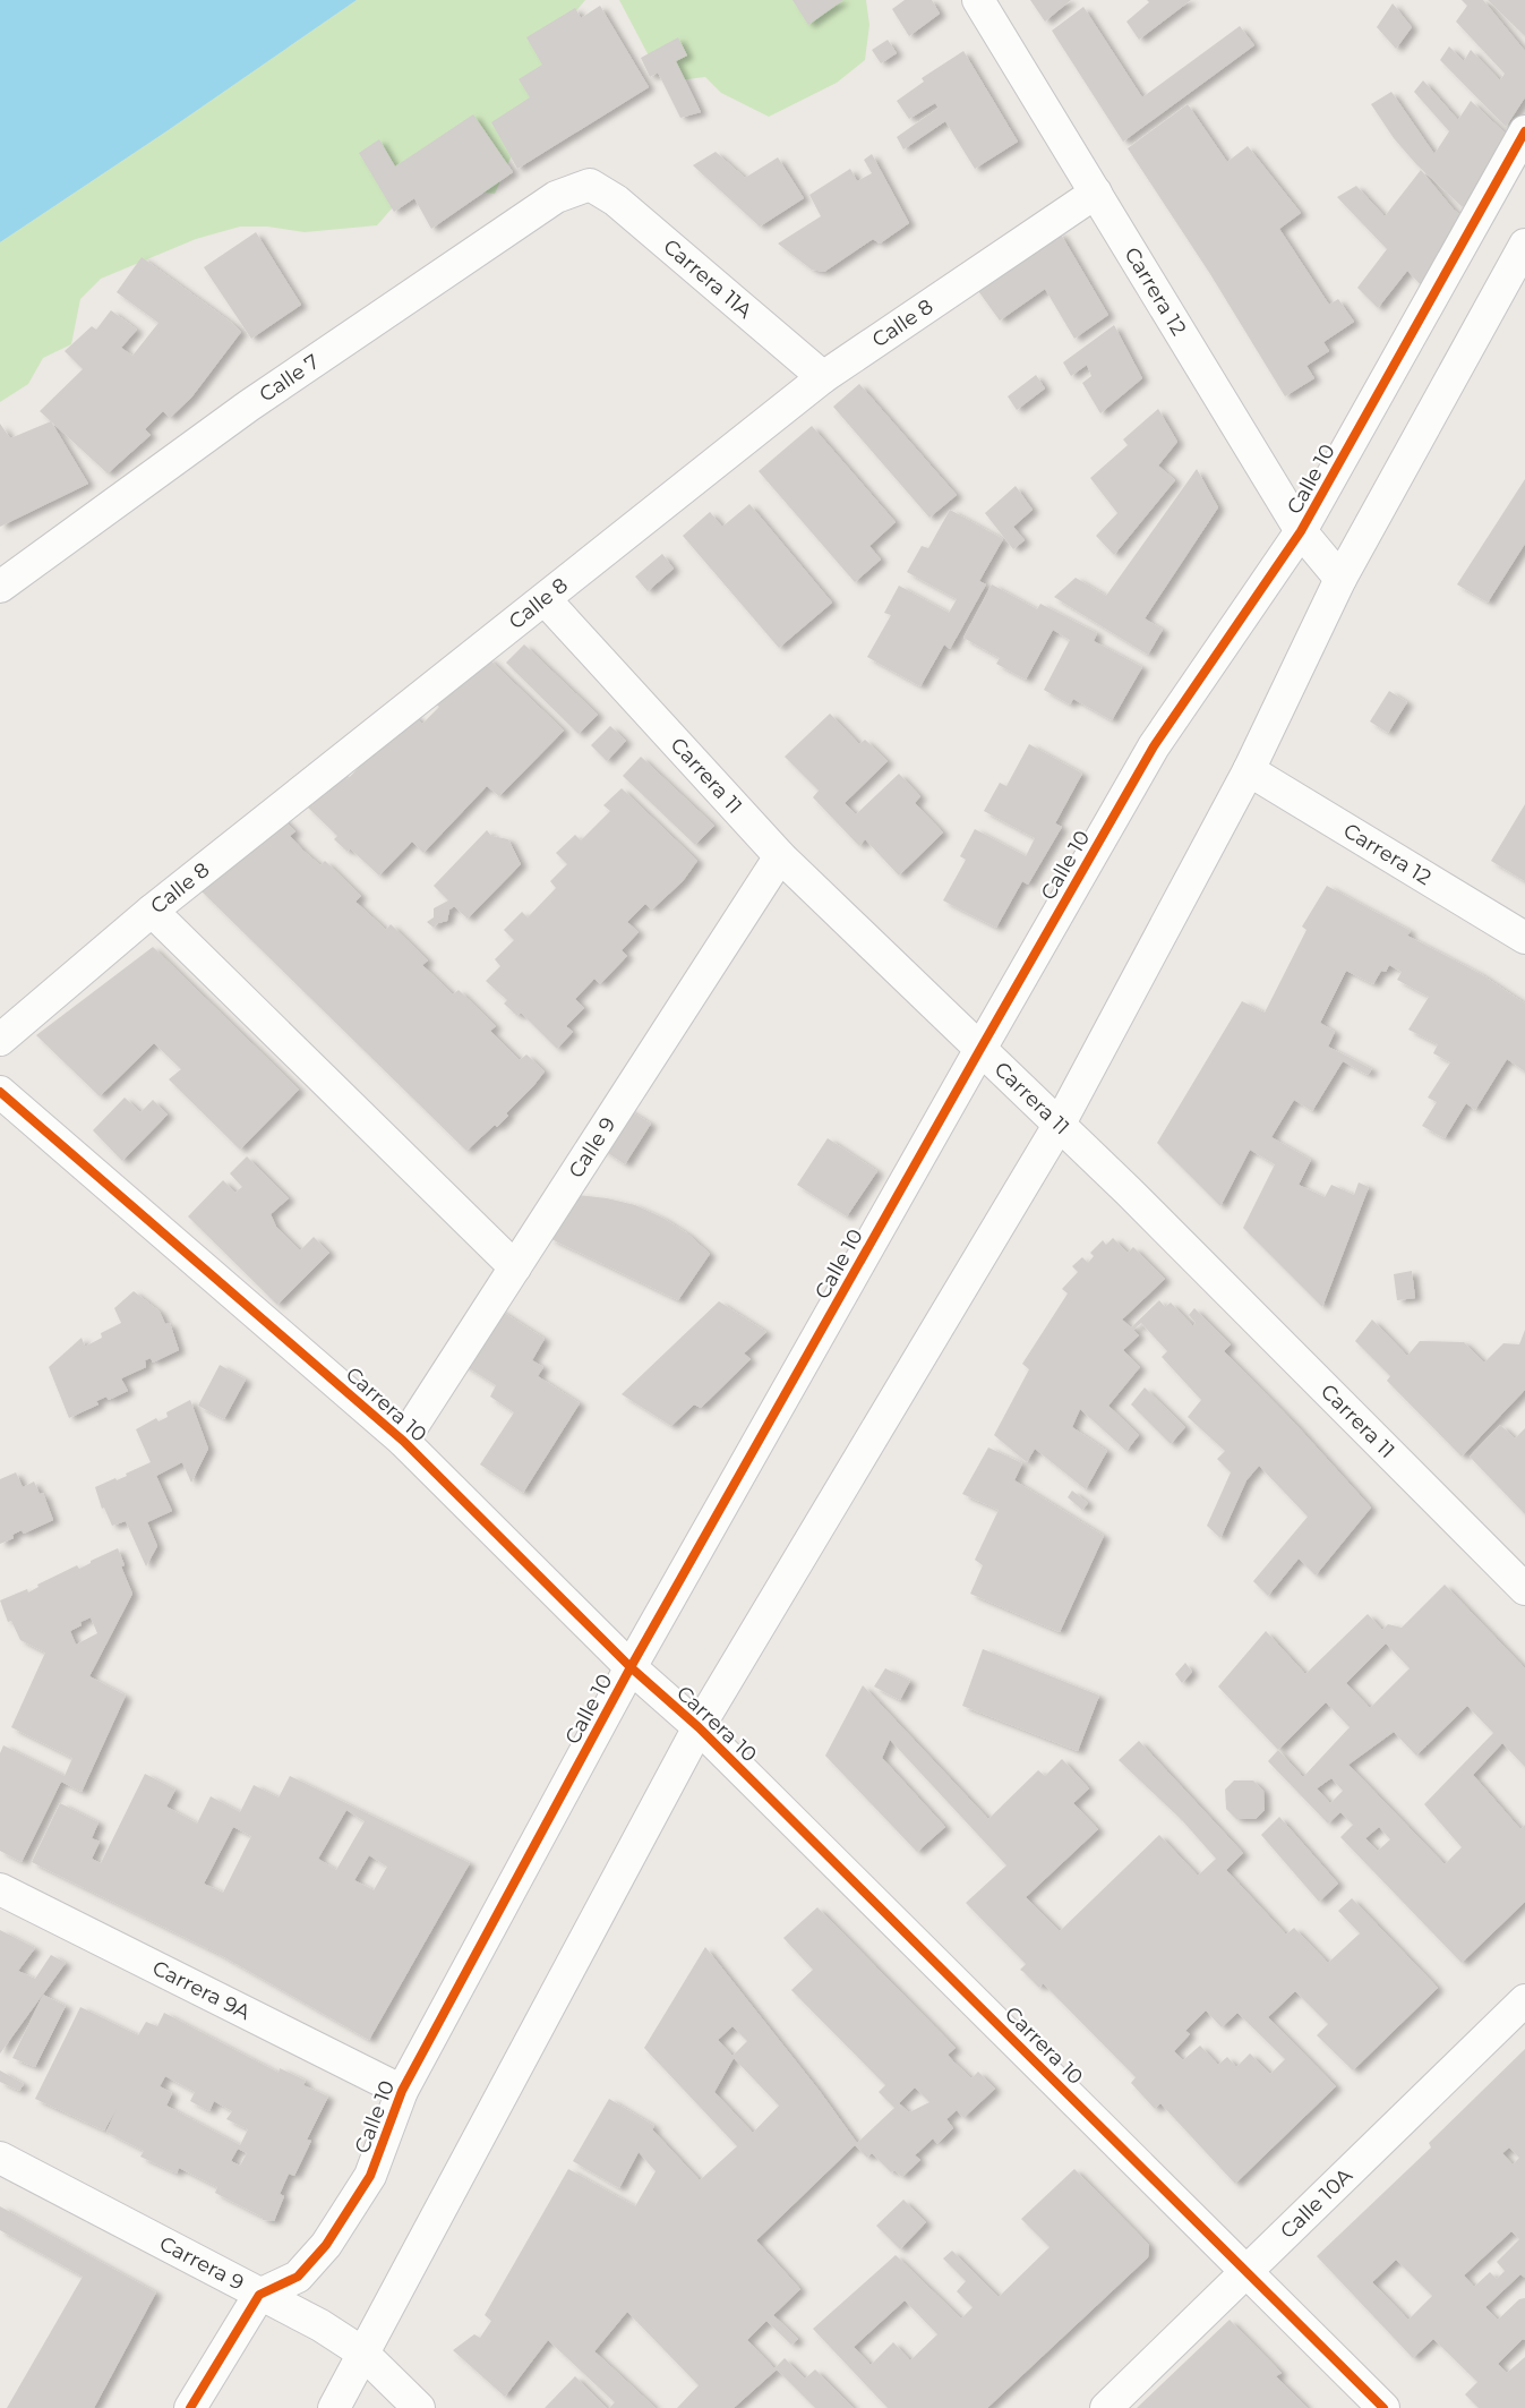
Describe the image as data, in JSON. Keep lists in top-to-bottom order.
{
  "streets": {
    "street": [
      "Carrera 11A",
      "Carrera 12",
      "Calle 8",
      "Calle 7",
      "Calle 10",
      "Carrera 11",
      "Calle 9",
      "Carrera 10",
      "Carrera 9A",
      "Calle 10A",
      "Carrera 9"
    ]
  },
  "crossings": [
    ["Carrera 11A", "Calle 8"],
    ["Carrera 11A", "Calle 7"],
    ["Carrera 12", "Calle 8"],
    ["Carrera 12", "Calle 10"],
    ["Calle 8", "Carrera 11"],
    ["Calle 10", "Carrera 11"],
    ["Calle 10", "Carrera 10"],
    ["Calle 10", "Carrera 9A"],
    ["Calle 10", "Carrera 9"],
    ["Carrera 11", "Calle 9"],
    ["Calle 9", "Carrera 10"],
    ["Carrera 10", "Calle 10A"]
  ]
}
